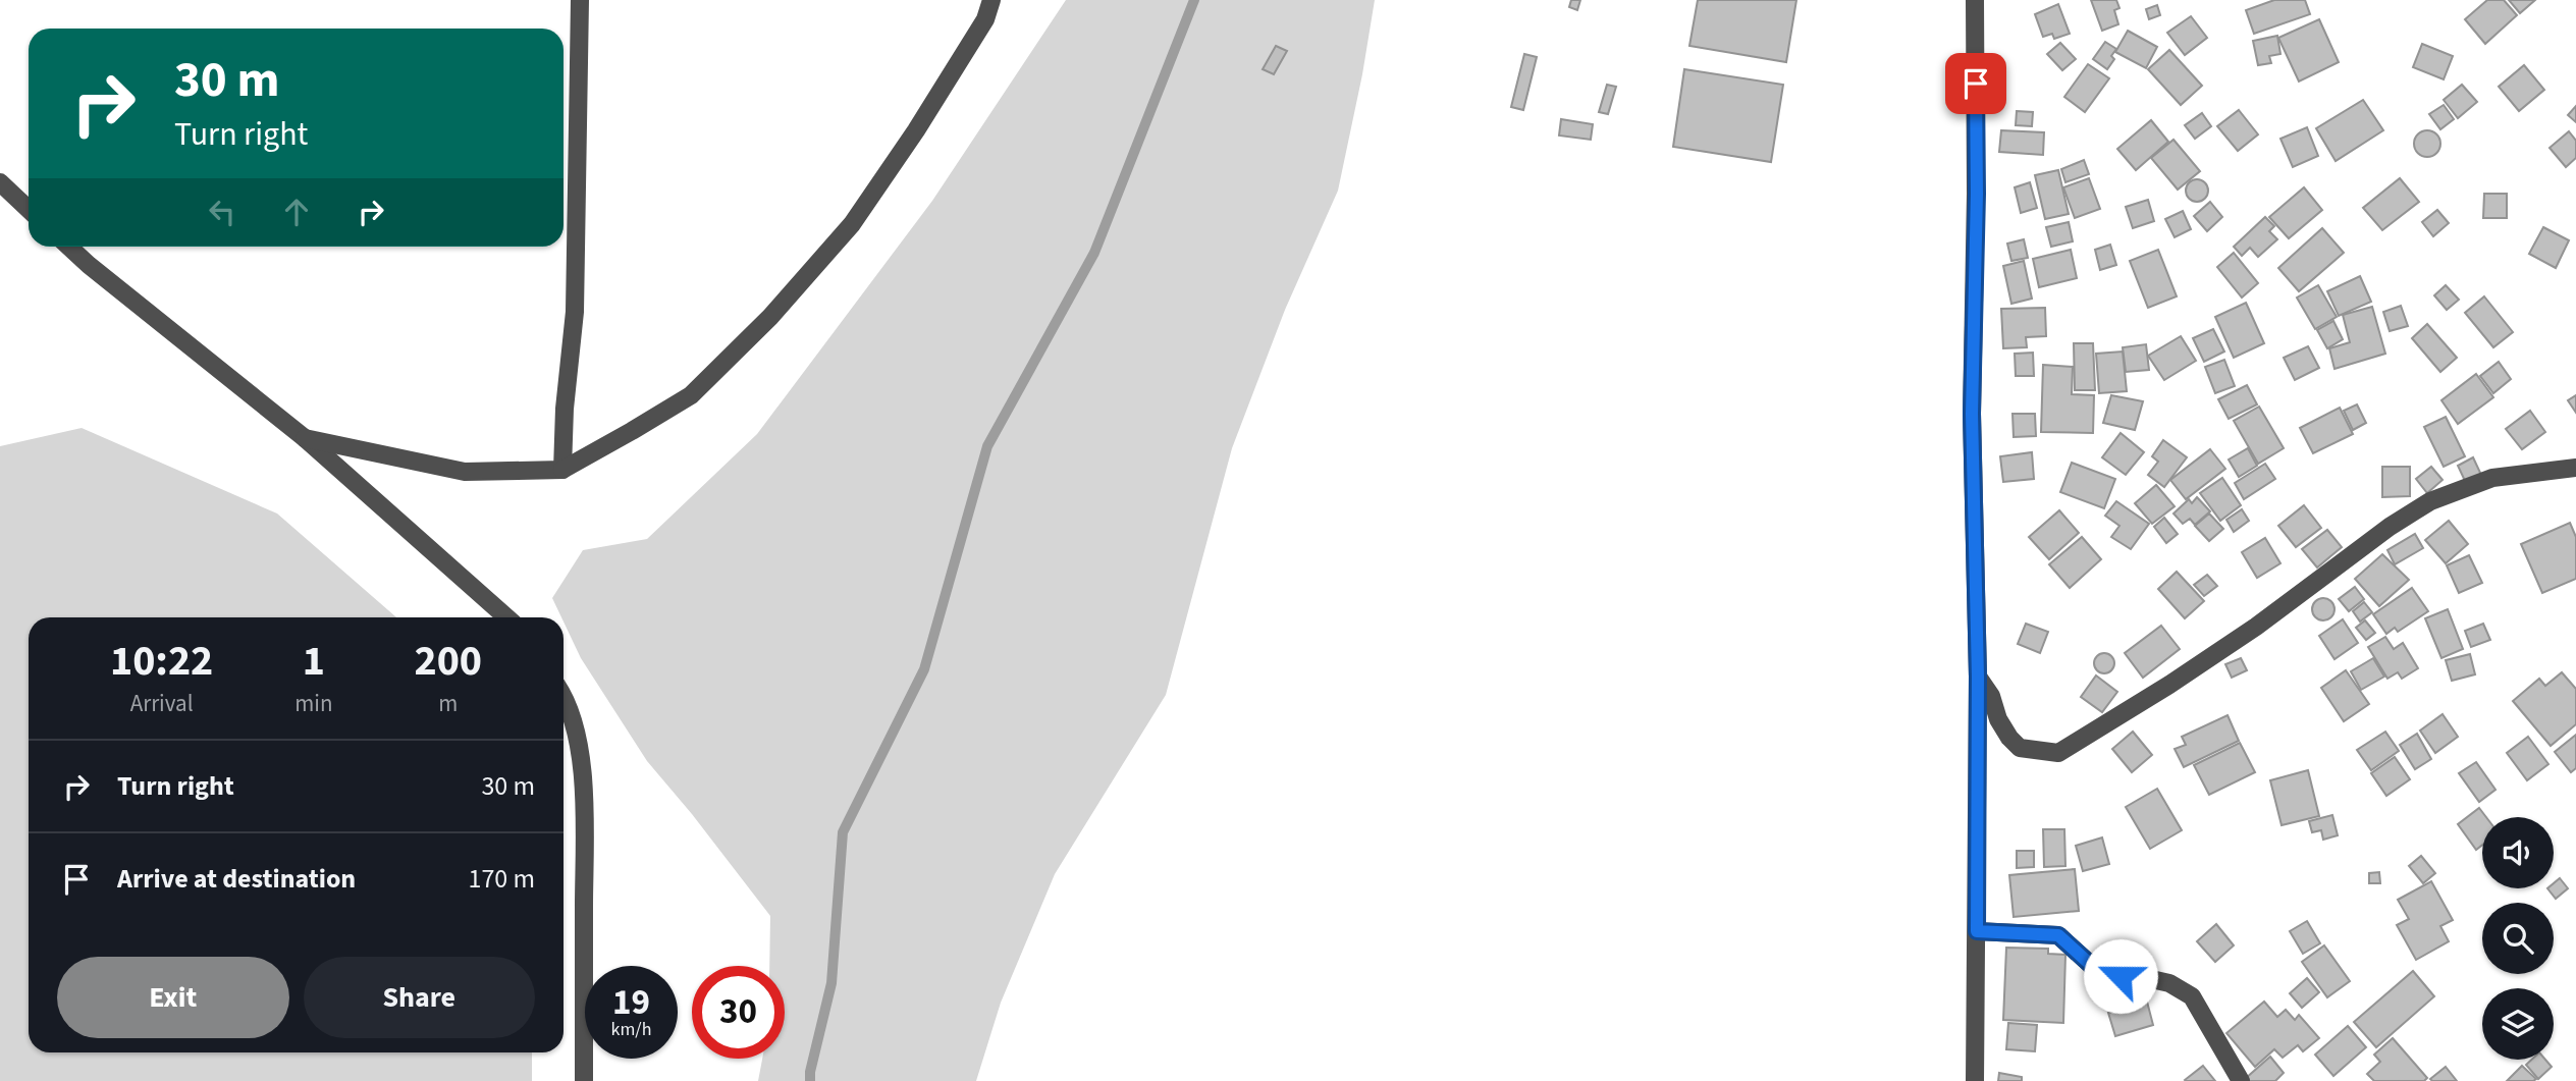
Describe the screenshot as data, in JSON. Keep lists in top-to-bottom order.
{
  "page": {
    "turn": ["30 m", "Turn right"],
    "eta": [
      "10:22",
      "Arrival",
      "1",
      "min",
      "200",
      "m"
    ],
    "list": [
      {
        "name": "Turn right",
        "value": "30 m"
      },
      {
        "name": "Arrive at destination",
        "value": "170 m"
      }
    ],
    "buttons": ["Exit", "Share"],
    "speed": "19 km/h",
    "limit": "30"
  }
}
